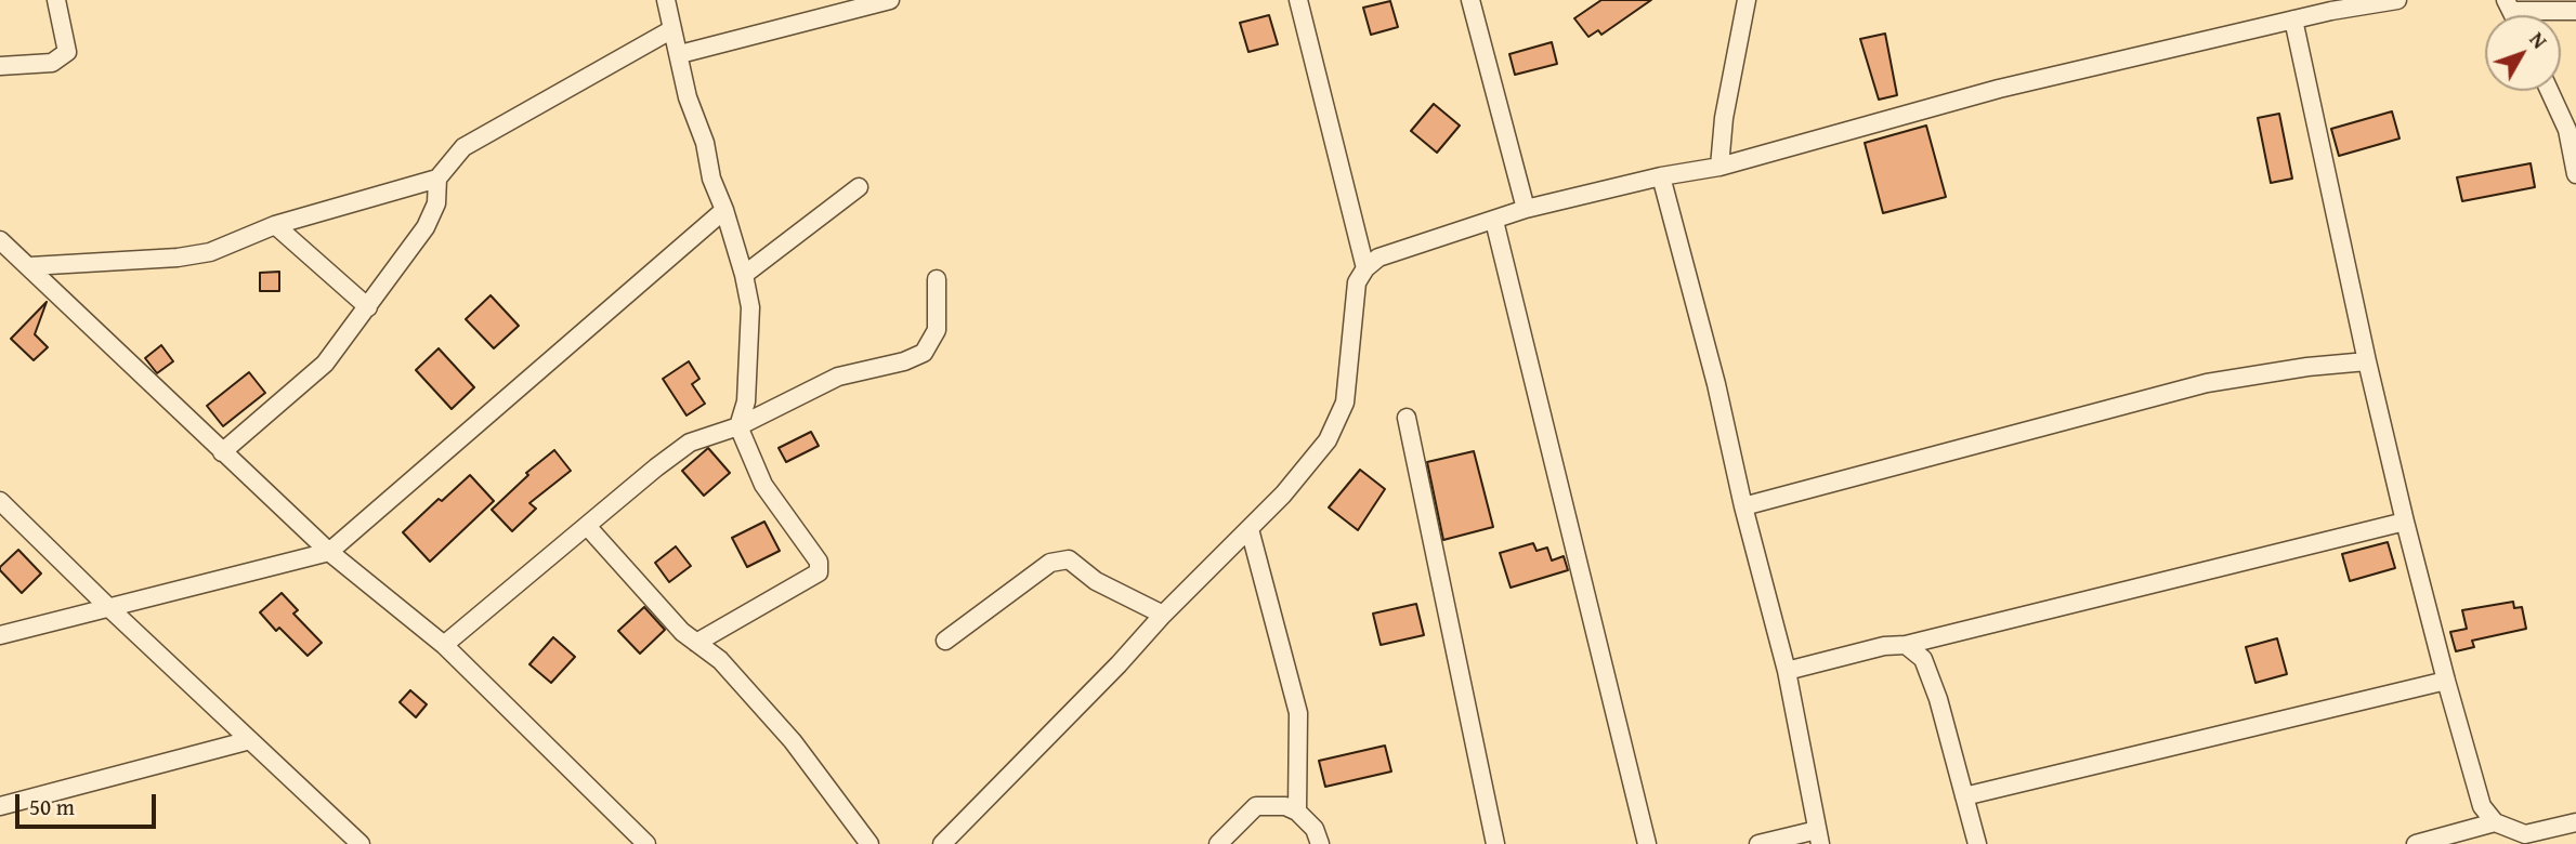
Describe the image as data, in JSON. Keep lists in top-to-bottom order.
{
  "scale_bar": "50 m",
  "north": "top right"
}
